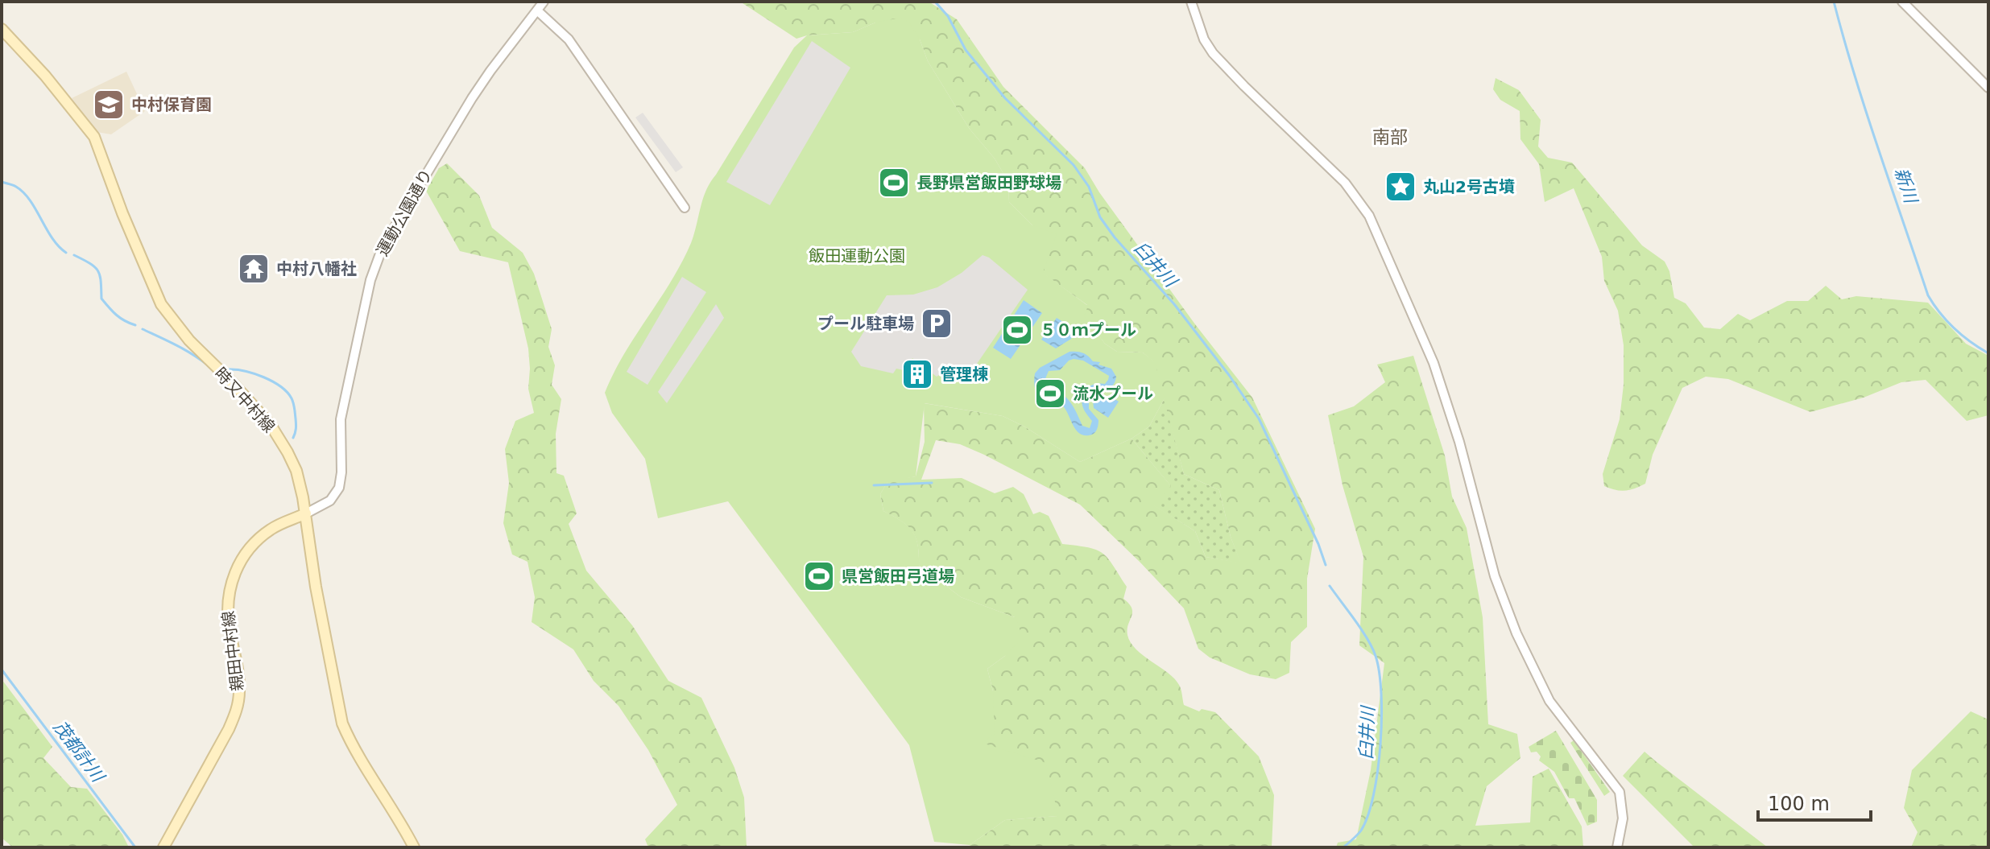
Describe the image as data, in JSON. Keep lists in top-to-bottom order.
{
  "streets": {
    "main road": ["時又中村線", "親田中村線"],
    "street": ["運動公園通り"]
  },
  "crossings": [
    ["運動公園通り", "時又中村線"],
    ["運動公園通り", "親田中村線"],
    ["時又中村線", "親田中村線"]
  ],
  "districts": ["南部"],
  "water": ["新川", "臼井川", "茂都計川"],
  "parks": ["飯田運動公園"],
  "places": {
    "school or university": ["中村保育園"],
    "sports": [
      "長野県営飯田野球場",
      "５０ｍプール",
      "流水プール",
      "県営飯田弓道場"
    ],
    "place": ["丸山2号古墳"],
    "temple": ["中村八幡社"],
    "parking": ["プール駐車場"],
    "building": ["管理棟"]
  },
  "scale_bar": "100 m"
}
